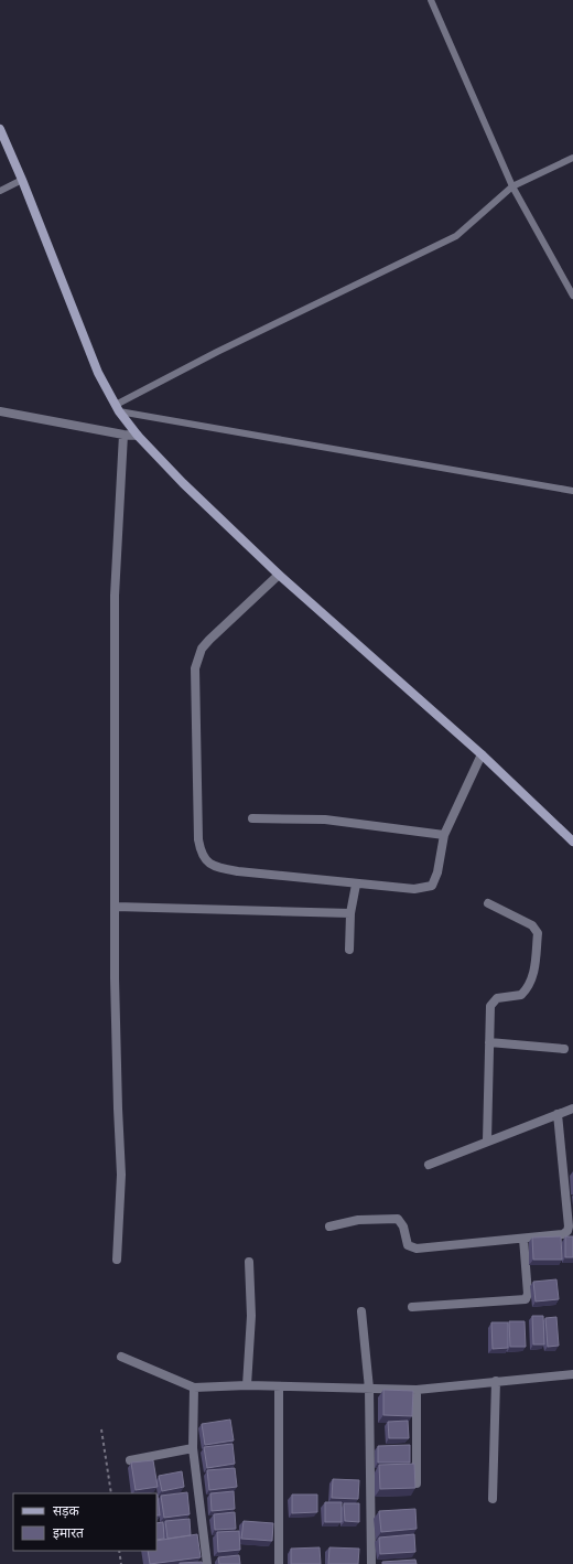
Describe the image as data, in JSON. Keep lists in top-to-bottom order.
{
  "legend": ["सड़क", "इमारत"]
}
